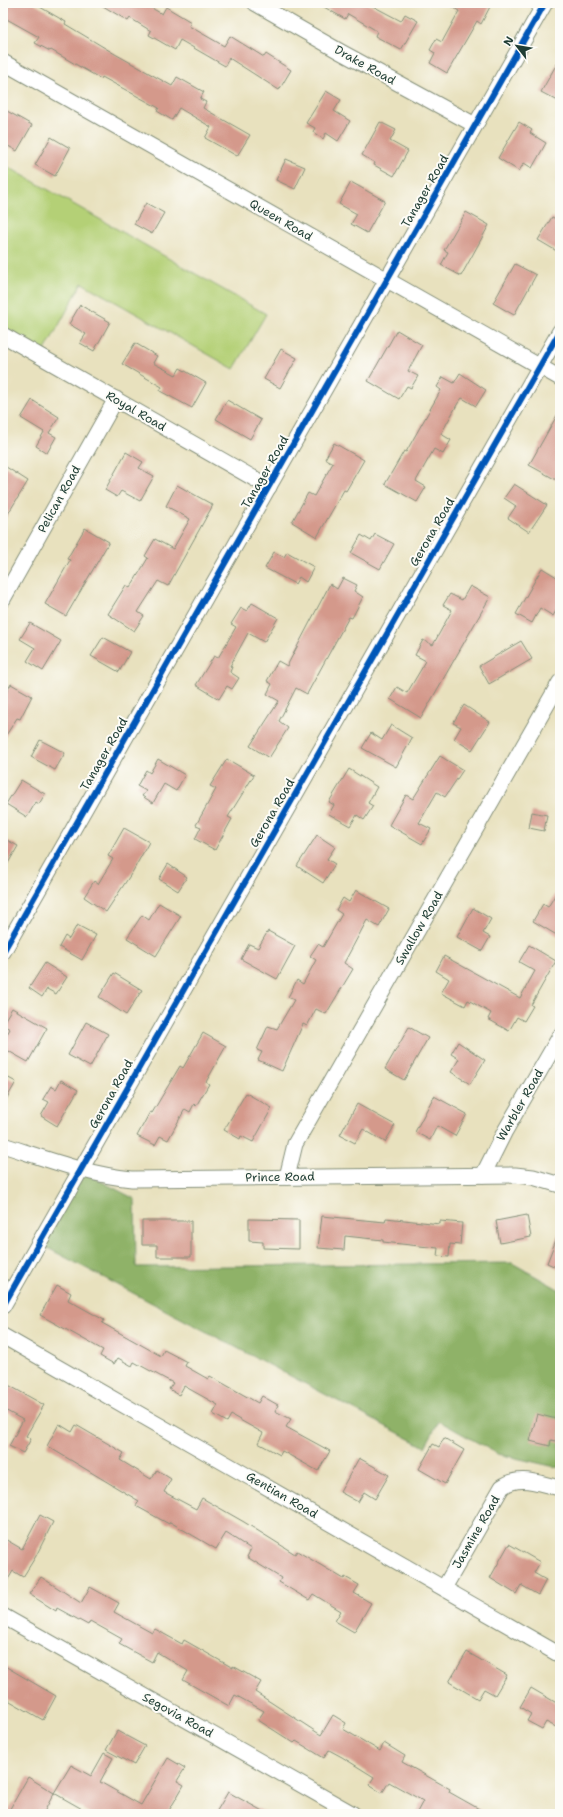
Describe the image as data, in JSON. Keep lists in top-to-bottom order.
{
  "streets": {
    "street": [
      "Drake Road",
      "Tanager Road",
      "Queen Road",
      "Royal Road",
      "Pelican Road",
      "Gerona Road",
      "Swallow Road",
      "Warbler Road",
      "Prince Road",
      "Gentian Road",
      "Jasmine Road",
      "Segovia Road"
    ]
  },
  "crossings": [
    ["Drake Road", "Tanager Road"],
    ["Tanager Road", "Queen Road"],
    ["Tanager Road", "Royal Road"],
    ["Queen Road", "Gerona Road"],
    ["Royal Road", "Pelican Road"],
    ["Gerona Road", "Prince Road"],
    ["Swallow Road", "Prince Road"],
    ["Warbler Road", "Prince Road"],
    ["Gentian Road", "Jasmine Road"]
  ],
  "north": "top left"
}
